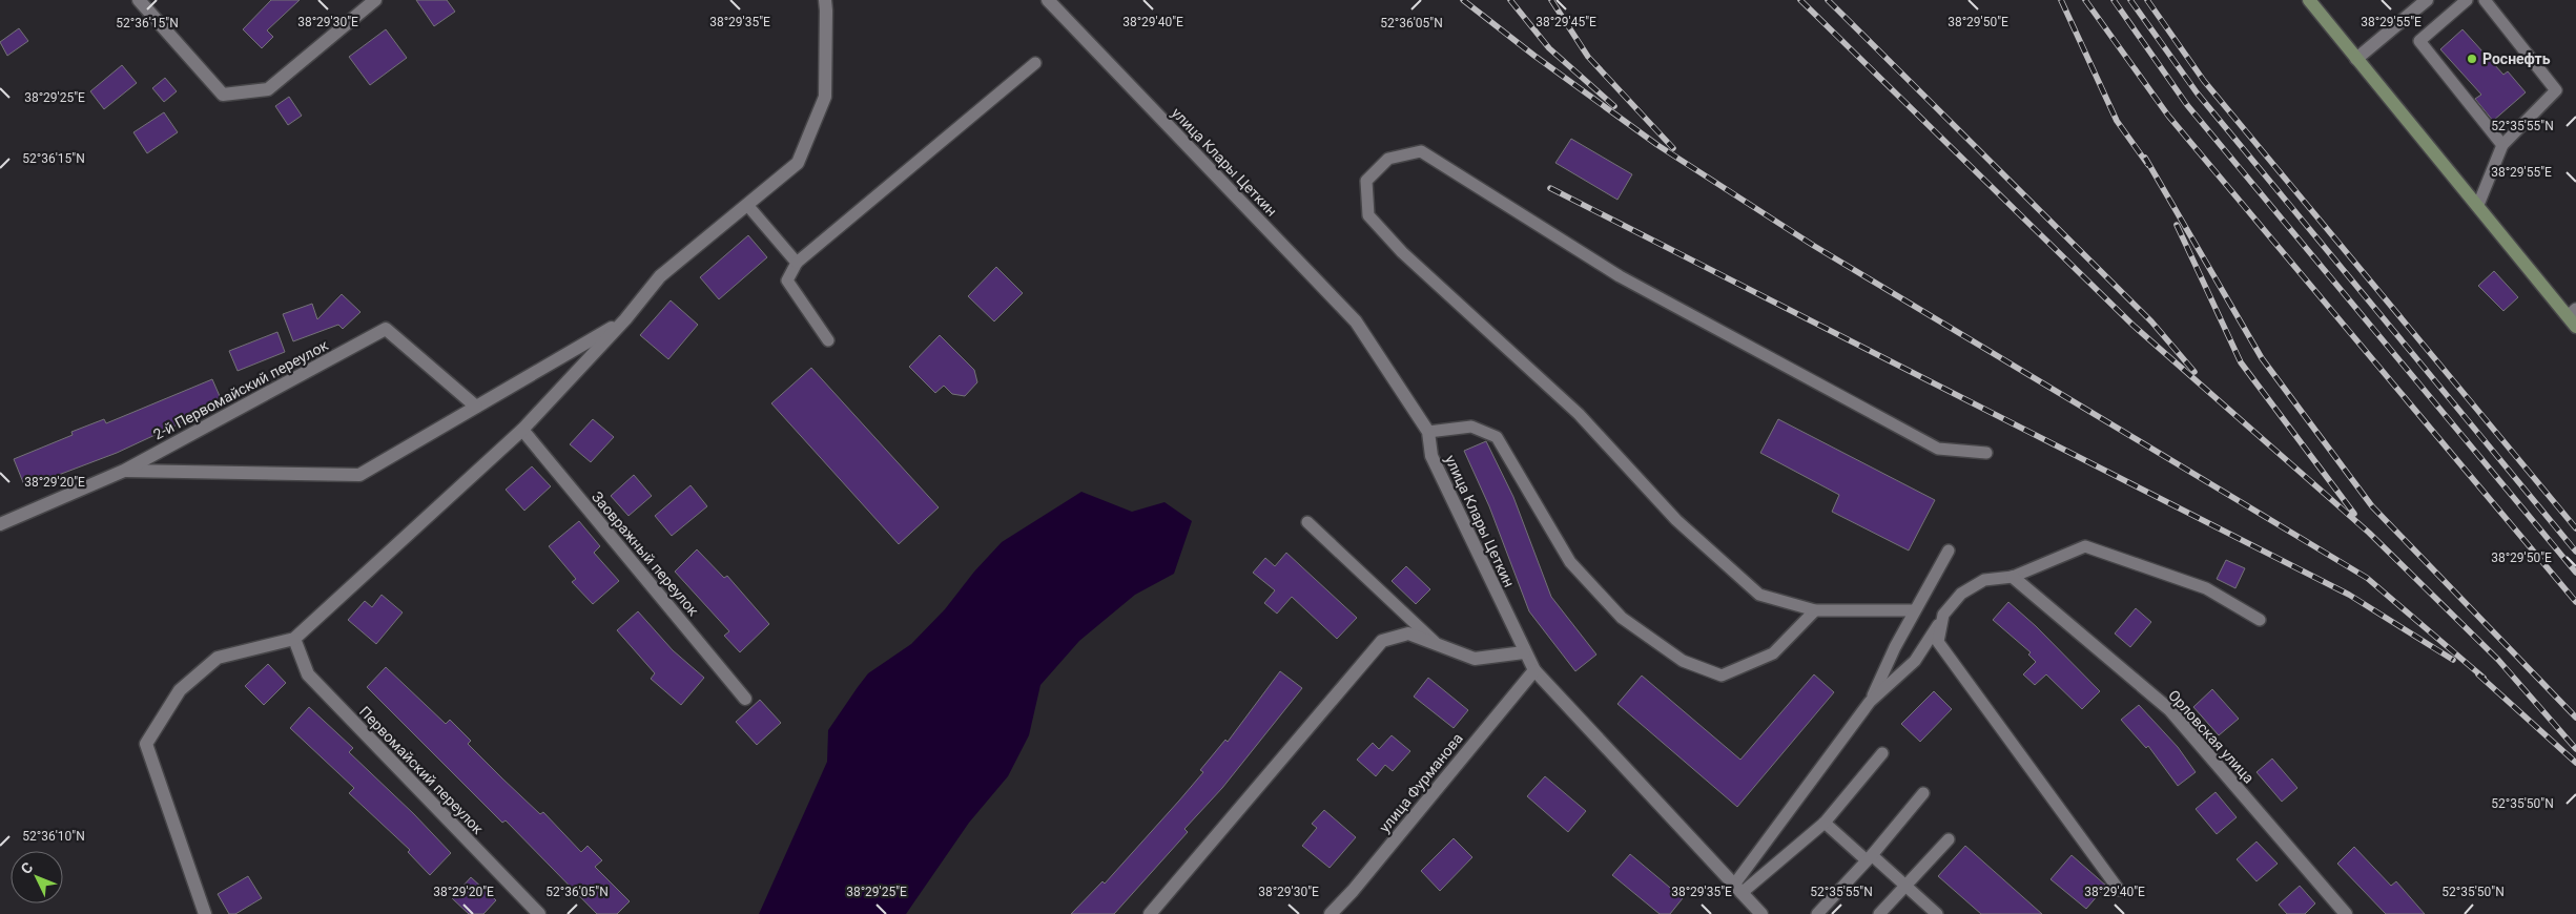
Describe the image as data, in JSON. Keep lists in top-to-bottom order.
{
  "streets": {
    "street": [
      "улица Клары Цеткин",
      "2-й Первомайский переулок",
      "Заовражный переулок",
      "Орловская улица",
      "Первомайский переулок",
      "улица Фурманова"
    ]
  },
  "crossings": [
    ["улица Клары Цеткин", "улица Фурманова"]
  ],
  "places": ["Роснефть"],
  "north": "top left",
  "coordinates": [
    "38°29'30\"E",
    "38°29'35\"E",
    "38°29'40\"E",
    "38°29'45\"E",
    "38°29'50\"E",
    "38°29'55\"E",
    "52°36'15\"N",
    "52°36'05\"N",
    "38°29'25\"E",
    "52°35'55\"N",
    "38°29'20\"E",
    "52°35'50\"N",
    "52°36'10\"N"
  ]
}
